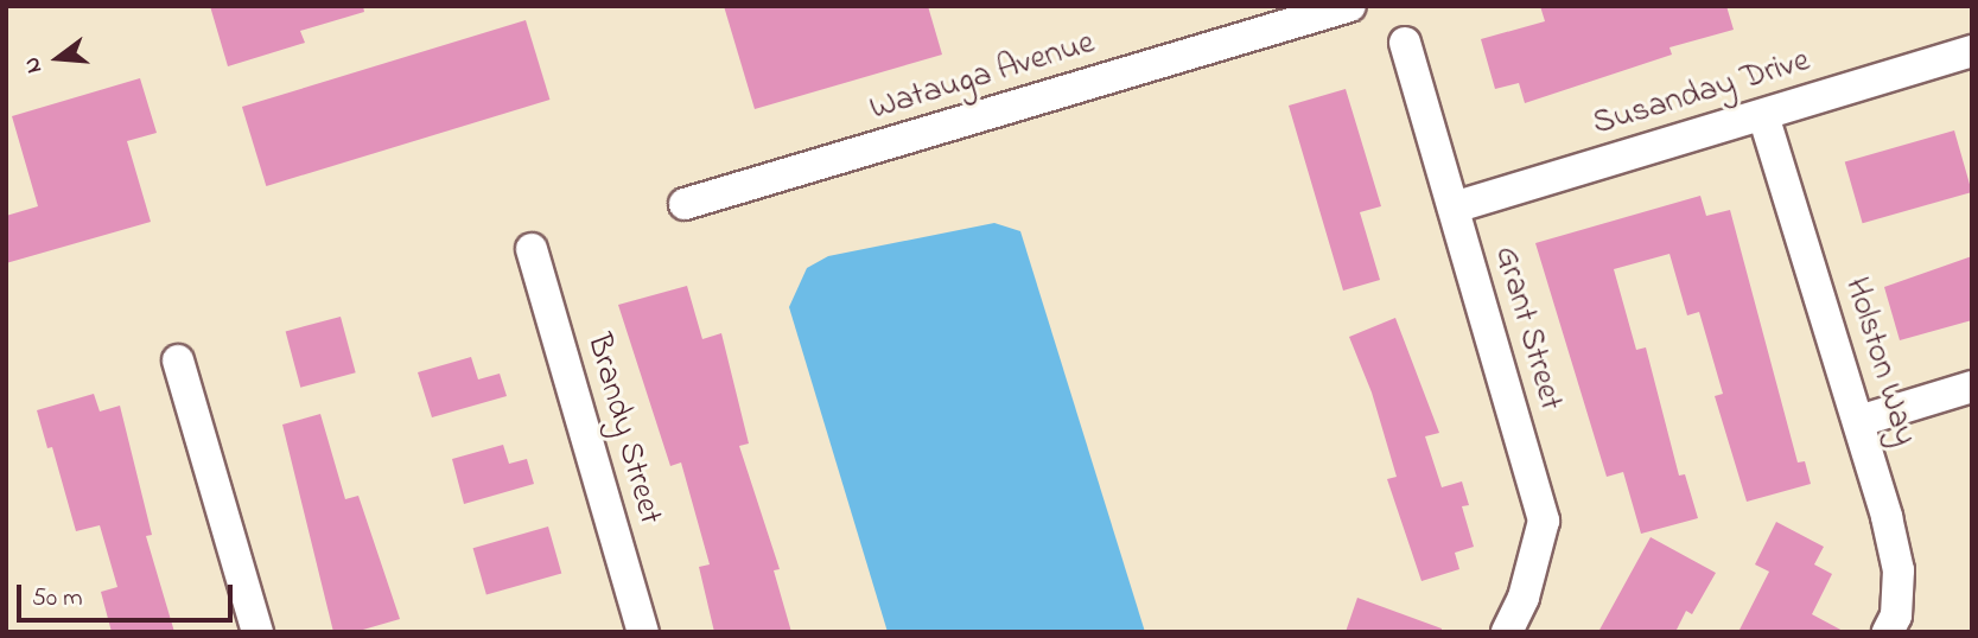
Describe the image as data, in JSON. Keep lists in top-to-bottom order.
{
  "streets": {
    "street": [
      "Watauga Avenue",
      "Susanday Drive",
      "Grant Street",
      "Holston Way",
      "Brandy Street"
    ]
  },
  "crossings": [
    ["Susanday Drive", "Grant Street"],
    ["Susanday Drive", "Holston Way"]
  ],
  "scale_bar": "50 m",
  "north": "left"
}
